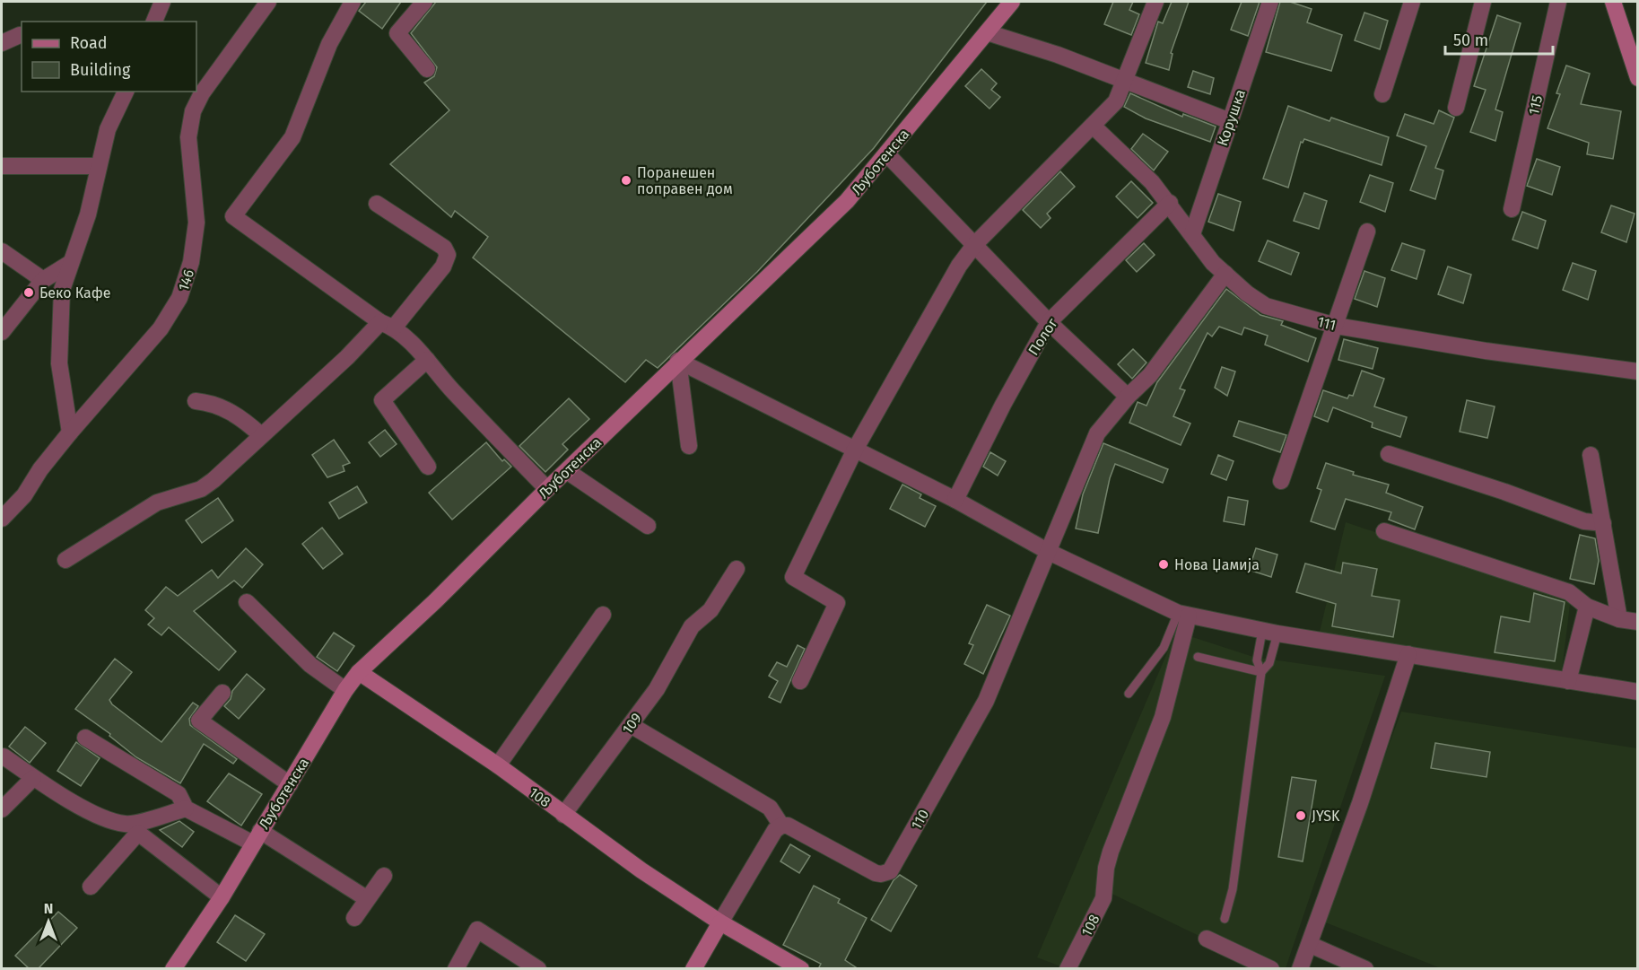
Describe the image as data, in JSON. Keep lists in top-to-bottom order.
{
  "streets": {
    "main road": ["Љуботенска", "108"],
    "street": [
      "115",
      "Корушка",
      "146",
      "111",
      "Полог",
      "109",
      "110"
    ]
  },
  "crossings": [
    ["Корушка", "111"],
    ["Љуботенска", "108"],
    ["111", "Полог"],
    ["109", "108"]
  ],
  "places": [
    "Поранешен поправен дом",
    "Беко Кафе",
    "Нова Џамија",
    "JYSK"
  ],
  "legend": ["Road", "Building"],
  "scale_bar": "50 m",
  "north": "top"
}
